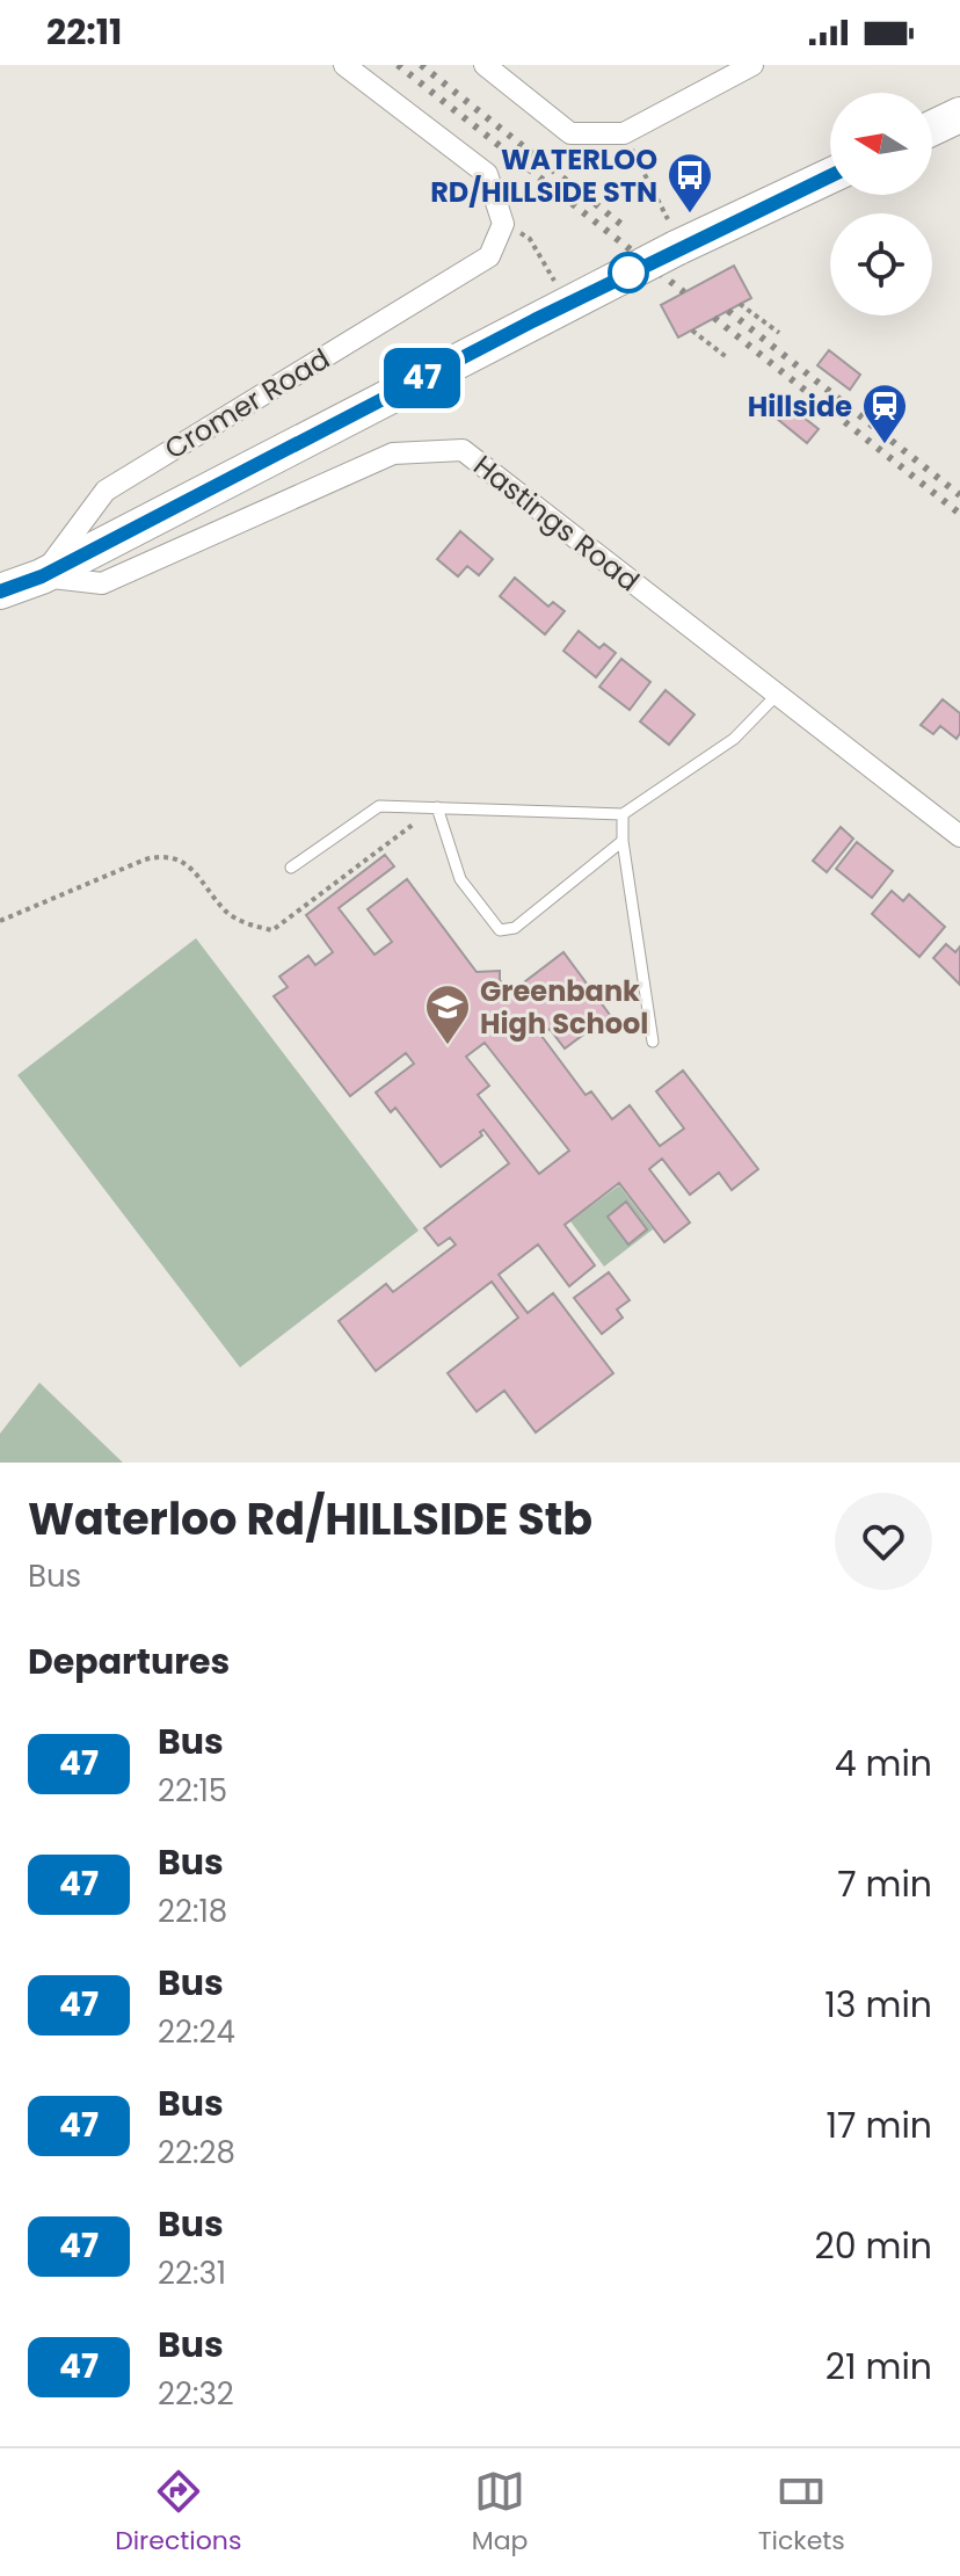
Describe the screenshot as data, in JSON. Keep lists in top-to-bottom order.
{
  "streets": {
    "street": ["Cromer Road", "Hastings Road"]
  },
  "crossings": [
    ["Cromer Road", "Hastings Road"]
  ],
  "places": {
    "bus stop": ["WATERLOO RD/HILLSIDE STN"],
    "station": ["Hillside"],
    "school or university": ["Greenbank High School"]
  },
  "lines": ["bus line 47"],
  "north": "left",
  "page": {
    "status": "22:11",
    "on_map": "47",
    "heading": [
      ["Waterloo Rd/HILLSIDE Stb", "Bus"],
      "Departures"
    ],
    "list": [
      {
        "mark": "47",
        "name": "Bus",
        "note": "22:15",
        "value": "4 min"
      },
      {
        "mark": "47",
        "name": "Bus",
        "note": "22:18",
        "value": "7 min"
      },
      {
        "mark": "47",
        "name": "Bus",
        "note": "22:24",
        "value": "13 min"
      },
      {
        "mark": "47",
        "name": "Bus",
        "note": "22:28",
        "value": "17 min"
      },
      {
        "mark": "47",
        "name": "Bus",
        "note": "22:31",
        "value": "20 min"
      },
      {
        "mark": "47",
        "name": "Bus",
        "note": "22:32",
        "value": "21 min"
      }
    ],
    "tabs": ["Directions", "Map", "Tickets"]
  }
}
